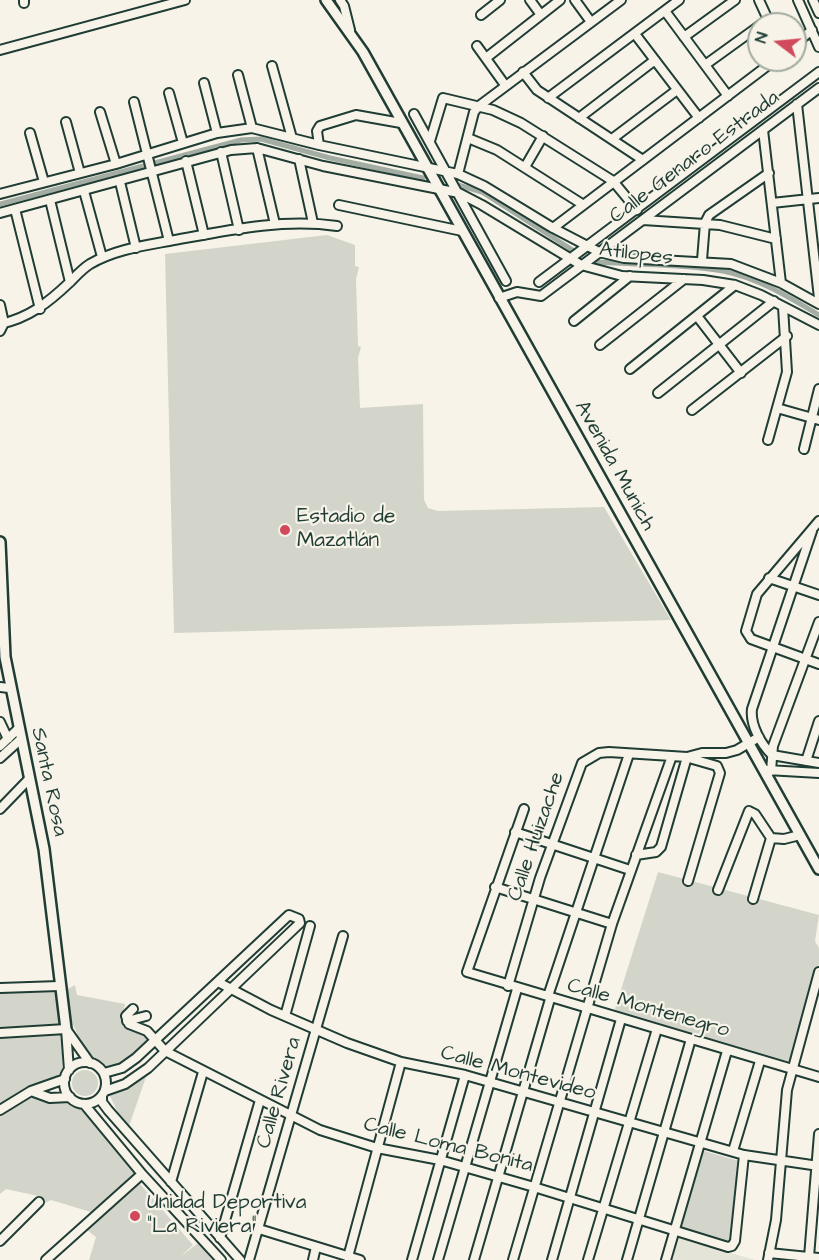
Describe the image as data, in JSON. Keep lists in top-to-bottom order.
{
  "streets": {
    "main road": ["Avenida Munich", "Santa Rosa"],
    "street": [
      "Calle Genaro Estrada",
      "Atilopes",
      "Calle Huizache",
      "Calle Montenegro",
      "Calle Montevideo",
      "Calle Rivera",
      "Calle Loma Bonita"
    ]
  },
  "crossings": [
    ["Calle Genaro Estrada", "Atilopes"],
    ["Calle Genaro Estrada", "Avenida Munich"],
    ["Atilopes", "Avenida Munich"],
    ["Avenida Munich", "Calle Huizache"],
    ["Calle Huizache", "Calle Montenegro"],
    ["Calle Montevideo", "Calle Rivera"],
    ["Calle Montevideo", "Calle Loma Bonita"],
    ["Calle Rivera", "Calle Loma Bonita"]
  ],
  "places": ["Estadio de Mazatlán", "Unidad Deportiva “La Riviera”"],
  "north": "left"
}
